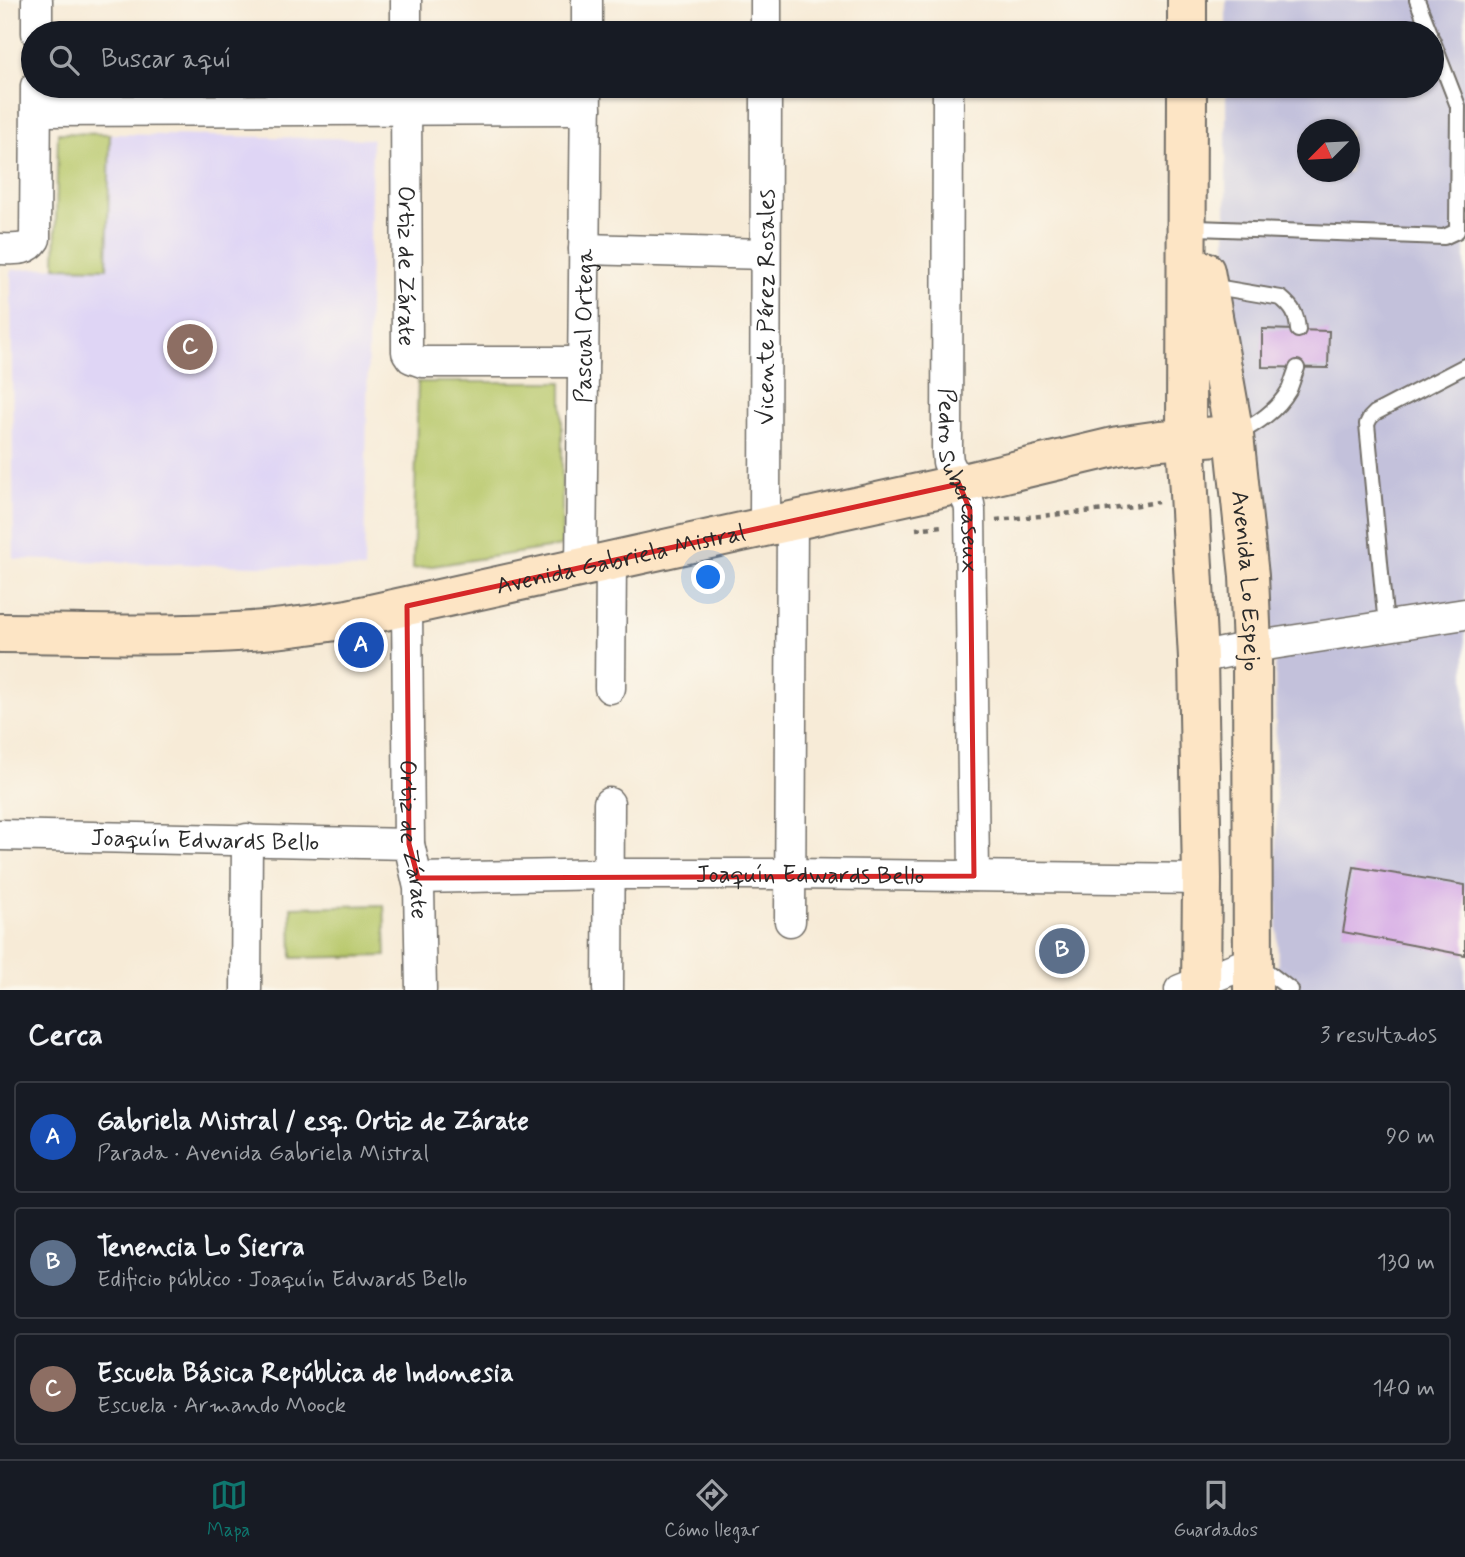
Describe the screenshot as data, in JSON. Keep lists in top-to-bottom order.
{
  "streets": {
    "main road": ["Avenida Gabriela Mistral", "Avenida Lo Espejo"],
    "street": [
      "Ortiz de Zárate",
      "Vicente Pérez Rosales",
      "Pascual Ortega",
      "Pedro Subercaseux",
      "Joaquín Edwards Bello"
    ]
  },
  "crossings": [
    ["Ortiz de Zárate", "Pascual Ortega"],
    ["Ortiz de Zárate", "Avenida Gabriela Mistral"],
    ["Ortiz de Zárate", "Joaquín Edwards Bello"],
    ["Vicente Pérez Rosales", "Avenida Gabriela Mistral"],
    ["Vicente Pérez Rosales", "Joaquín Edwards Bello"],
    ["Pascual Ortega", "Avenida Gabriela Mistral"],
    ["Pedro Subercaseux", "Avenida Gabriela Mistral"],
    ["Pedro Subercaseux", "Joaquín Edwards Bello"],
    ["Avenida Gabriela Mistral", "Avenida Lo Espejo"],
    ["Avenida Lo Espejo", "Joaquín Edwards Bello"]
  ],
  "north": "bottom left",
  "page": {
    "search": "Buscar aquí",
    "pins": ["C", "A", "B"],
    "heading": ["Cerca", "3 resultados"],
    "list": [
      {
        "mark": "A",
        "name": "Gabriela Mistral / esq. Ortiz de Zárate",
        "note": "Parada · Avenida Gabriela Mistral",
        "value": "90 m"
      },
      {
        "mark": "B",
        "name": "Tenencia Lo Sierra",
        "note": "Edificio público · Joaquín Edwards Bello",
        "value": "130 m"
      },
      {
        "mark": "C",
        "name": "Escuela Básica República de Indonesia",
        "note": "Escuela · Armando Moock",
        "value": "140 m"
      }
    ],
    "nav": ["Mapa", "Cómo llegar", "Guardados"]
  }
}
